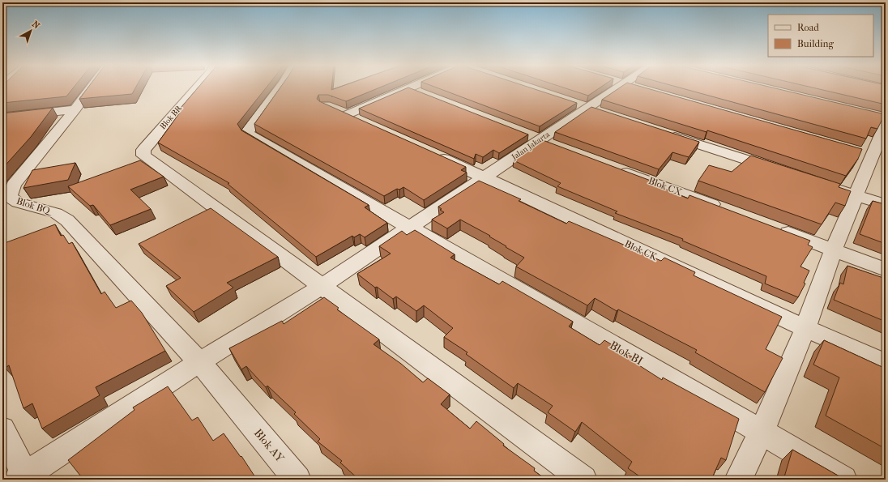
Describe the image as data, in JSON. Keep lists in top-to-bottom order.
{
  "streets": {
    "street": [
      "Blok BR",
      "Jalan Jakarta",
      "Blok CX",
      "Blok BQ",
      "Blok CK",
      "Blok BI",
      "Blok AY"
    ]
  },
  "crossings": [
    ["Blok BR", "Jalan Jakarta"],
    ["Jalan Jakarta", "Blok BQ"],
    ["Jalan Jakarta", "Blok CK"],
    ["Jalan Jakarta", "Blok BI"],
    ["Jalan Jakarta", "Blok AY"],
    ["Blok BQ", "Blok AY"]
  ],
  "legend": ["Road", "Building"],
  "north": "top right"
}
